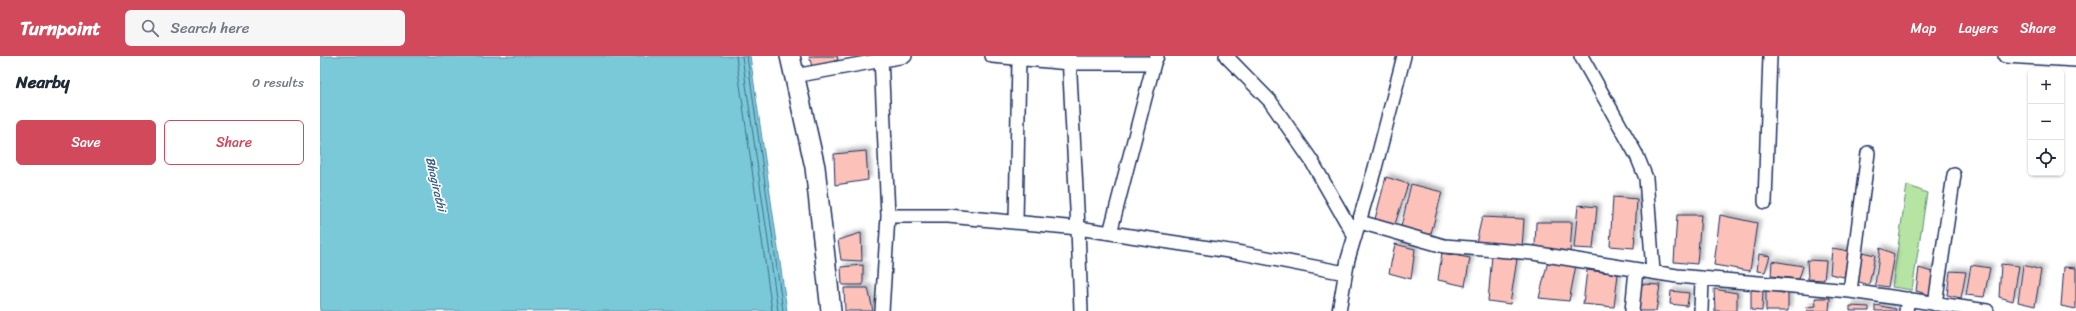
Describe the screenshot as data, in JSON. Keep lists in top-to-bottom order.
{
  "water": ["Bhagirathi"],
  "page": {
    "header": "Turnpoint",
    "search": "Search here",
    "nav": ["Map", "Layers", "Share"],
    "heading": ["Nearby", "0 results"],
    "map_buttons": ["+", "−"],
    "buttons": ["Save", "Share"]
  }
}
